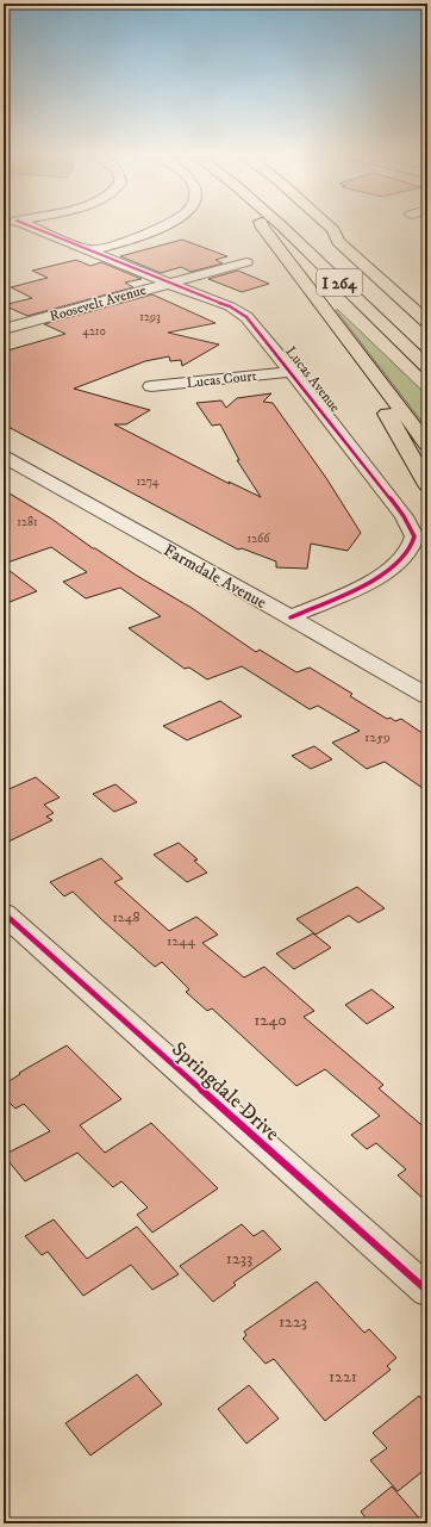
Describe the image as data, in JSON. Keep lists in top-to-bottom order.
{
  "streets": {
    "highway": ["I 264"],
    "street": [
      "Roosevelt Avenue",
      "Lucas Court",
      "Lucas Avenue",
      "Farmdale Avenue",
      "Springdale Drive"
    ]
  },
  "crossings": [
    ["Roosevelt Avenue", "Lucas Avenue"],
    ["Lucas Court", "Lucas Avenue"],
    ["Lucas Avenue", "Farmdale Avenue"]
  ],
  "house_numbers": [
    "1293",
    "4210",
    "1274",
    "1281",
    "1266",
    "1259",
    "1248",
    "1244",
    "1240",
    "1233",
    "1223",
    "1221"
  ]
}
